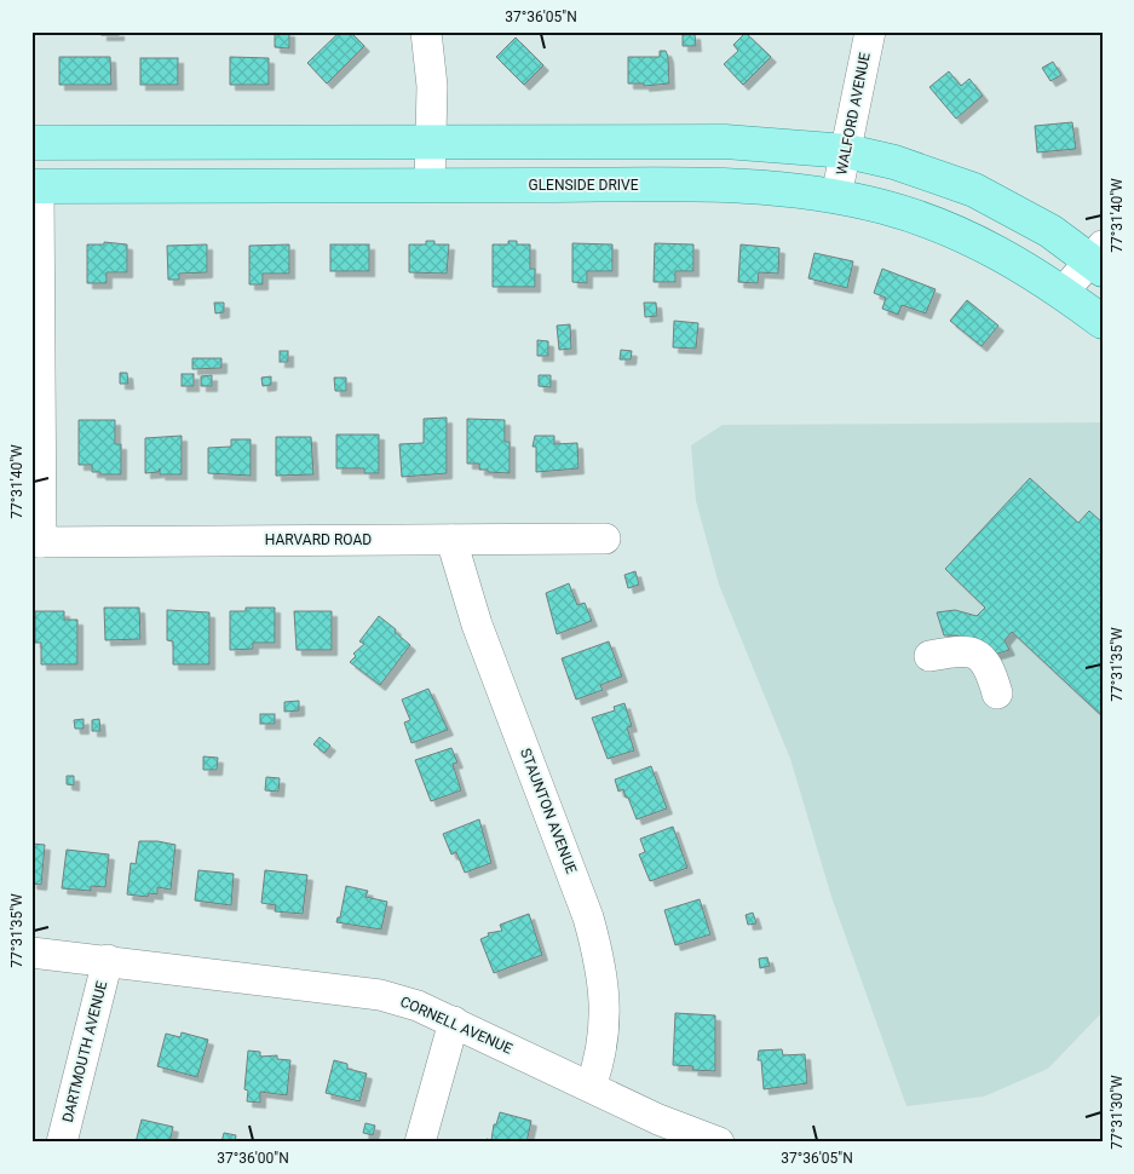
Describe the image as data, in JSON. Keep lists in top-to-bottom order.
{
  "streets": {
    "main road": ["GLENSIDE DRIVE"],
    "street": [
      "WALFORD AVENUE",
      "HARVARD ROAD",
      "STAUNTON AVENUE",
      "CORNELL AVENUE",
      "DARTMOUTH AVENUE"
    ]
  },
  "crossings": [
    ["WALFORD AVENUE", "GLENSIDE DRIVE"],
    ["HARVARD ROAD", "STAUNTON AVENUE"],
    ["STAUNTON AVENUE", "CORNELL AVENUE"],
    ["CORNELL AVENUE", "DARTMOUTH AVENUE"]
  ],
  "coordinates": [
    "37°36'05\"N",
    "77°31'40\"W",
    "77°31'35\"W",
    "77°31'30\"W",
    "37°36'00\"N"
  ]
}
